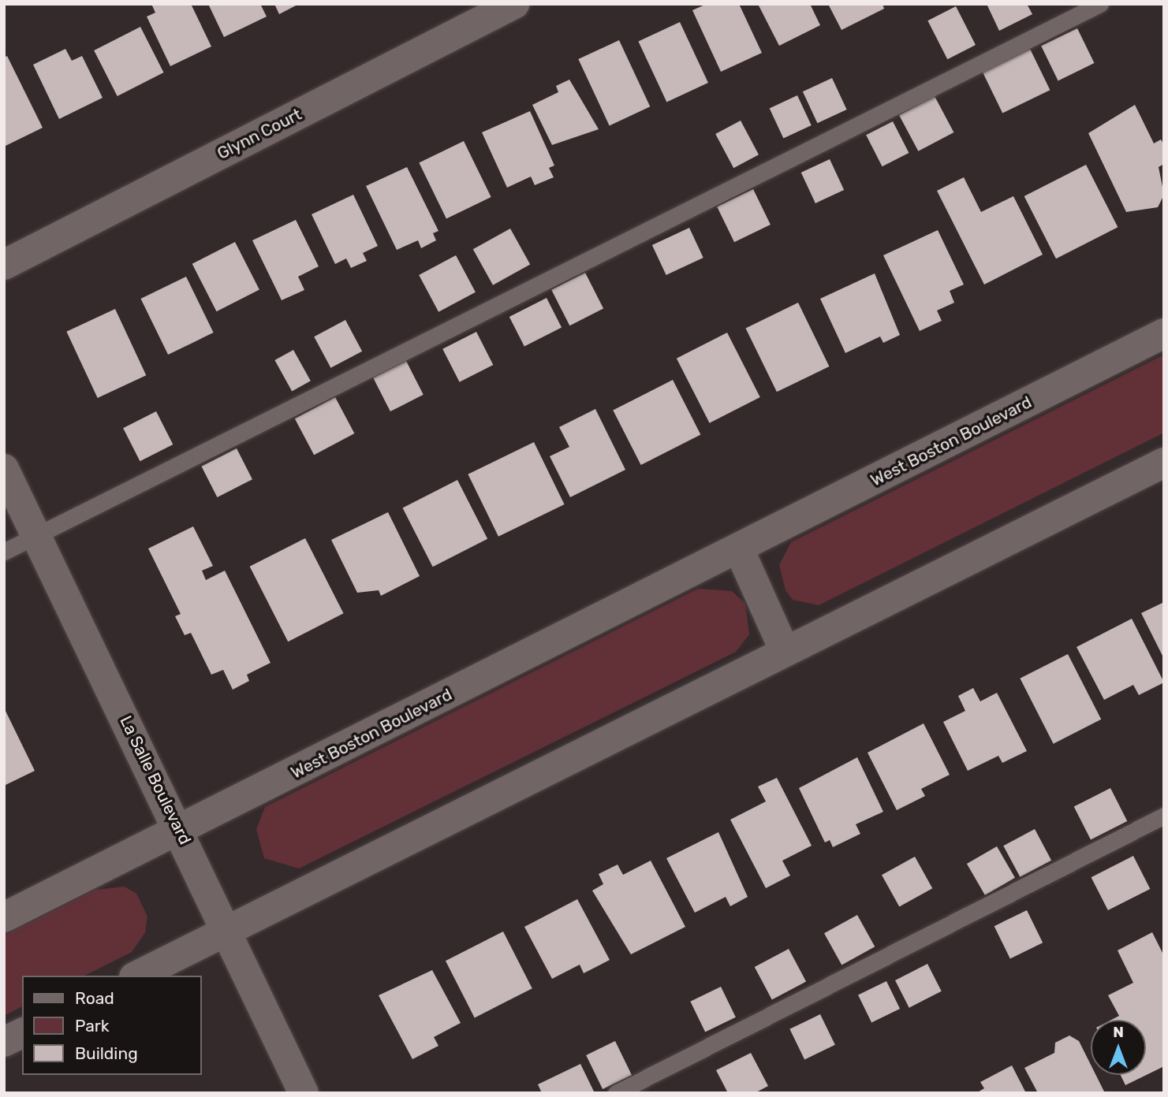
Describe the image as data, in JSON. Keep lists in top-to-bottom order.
{
  "streets": {
    "street": ["Glynn Court", "West Boston Boulevard", "La Salle Boulevard"]
  },
  "crossings": [
    ["West Boston Boulevard", "La Salle Boulevard"]
  ],
  "legend": ["Road", "Park", "Building"],
  "north": "top"
}
